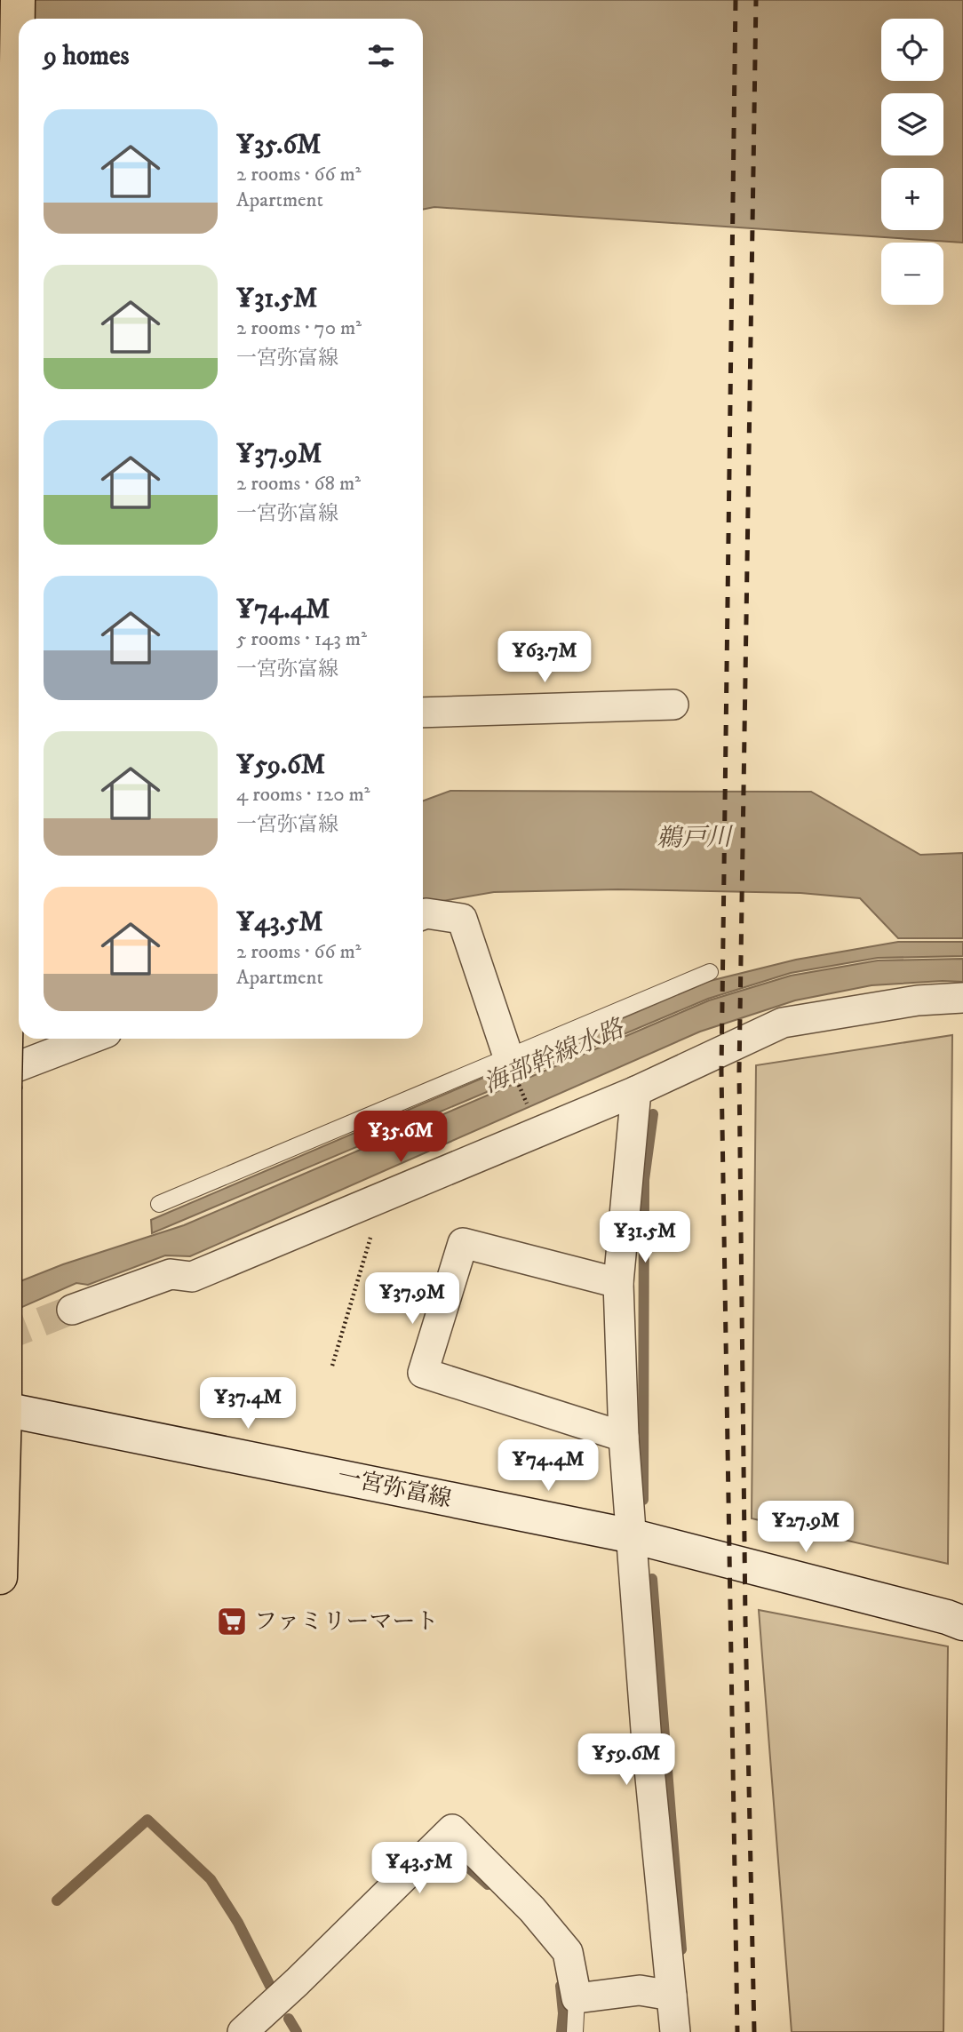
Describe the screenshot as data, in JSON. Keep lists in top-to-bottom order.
{
  "streets": {
    "main road": ["一宮弥富線"]
  },
  "water": ["鵜戸川", "海部幹線水路"],
  "places": {
    "supermarket": ["ファミリーマート"]
  },
  "page": {
    "map_buttons": ["+", "−"],
    "heading": "9 homes",
    "list": [
      {
        "name": "¥35.6M",
        "note": "2 rooms · 66 m² · Apartment"
      },
      {
        "name": "¥31.5M",
        "note": "2 rooms · 70 m² · 一宮弥富線"
      },
      {
        "name": "¥37.9M",
        "note": "2 rooms · 68 m² · 一宮弥富線"
      },
      {
        "name": "¥74.4M",
        "note": "5 rooms · 143 m² · 一宮弥富線"
      },
      {
        "name": "¥59.6M",
        "note": "4 rooms · 120 m² · 一宮弥富線"
      },
      {
        "name": "¥43.5M",
        "note": "2 rooms · 66 m² · Apartment"
      }
    ],
    "price": [
      "¥63.7M",
      "¥35.6M",
      "¥31.5M",
      "¥37.9M",
      "¥37.4M",
      "¥74.4M",
      "¥27.9M",
      "¥59.6M",
      "¥43.5M"
    ]
  }
}
